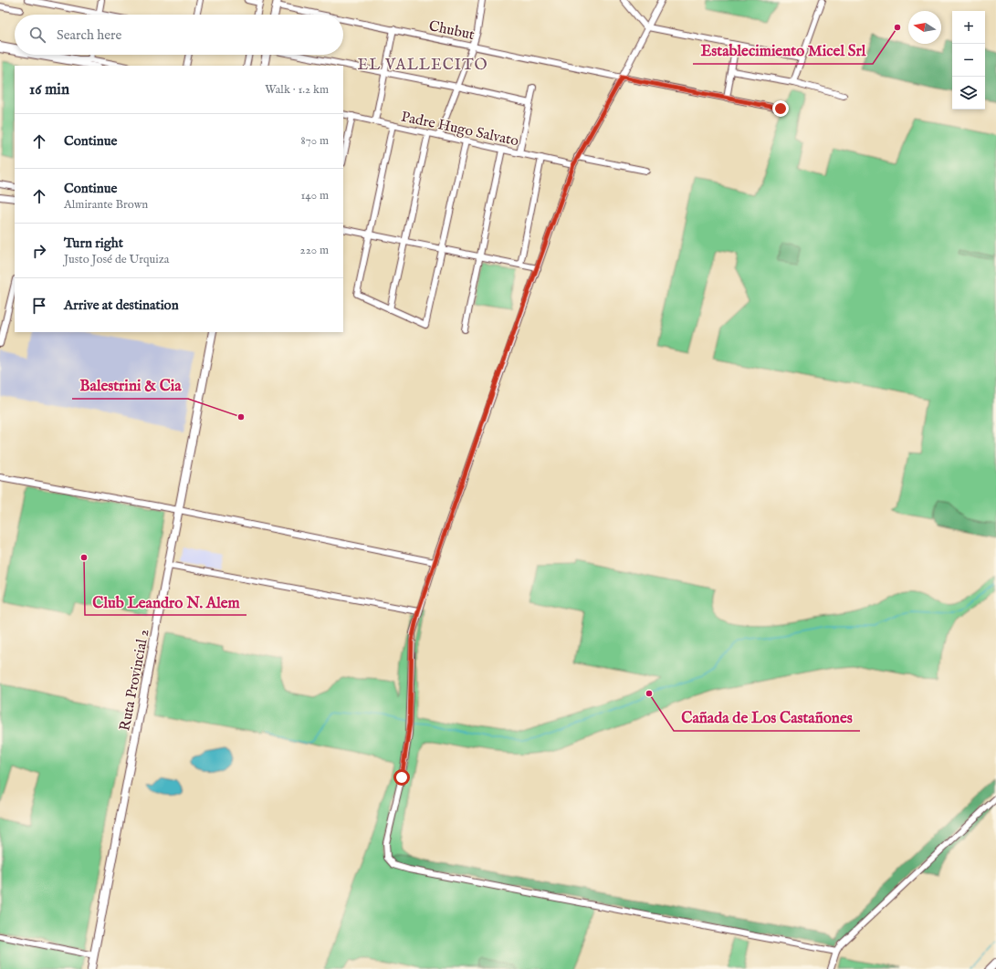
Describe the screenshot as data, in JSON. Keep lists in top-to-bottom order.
{
  "streets": {
    "main road": ["Ruta Provincial 2"],
    "street": ["Chubut", "Padre Hugo Salvato"]
  },
  "districts": ["EL VALLECITO"],
  "places": [
    "Establecimiento Micel Srl",
    "Balestrini & Cia",
    "Club Leandro N. Alem",
    "Cañada de Los Castañones"
  ],
  "north": "left",
  "page": {
    "map_buttons": ["+", "−"],
    "search": "Search here",
    "heading": ["16 min", "Walk · 1.2 km"],
    "list": [
      ["Continue", "870 m"],
      ["Continue", "Almirante Brown", "140 m"],
      ["Turn right", "Justo José de Urquiza", "220 m"],
      "Arrive at destination"
    ]
  }
}
